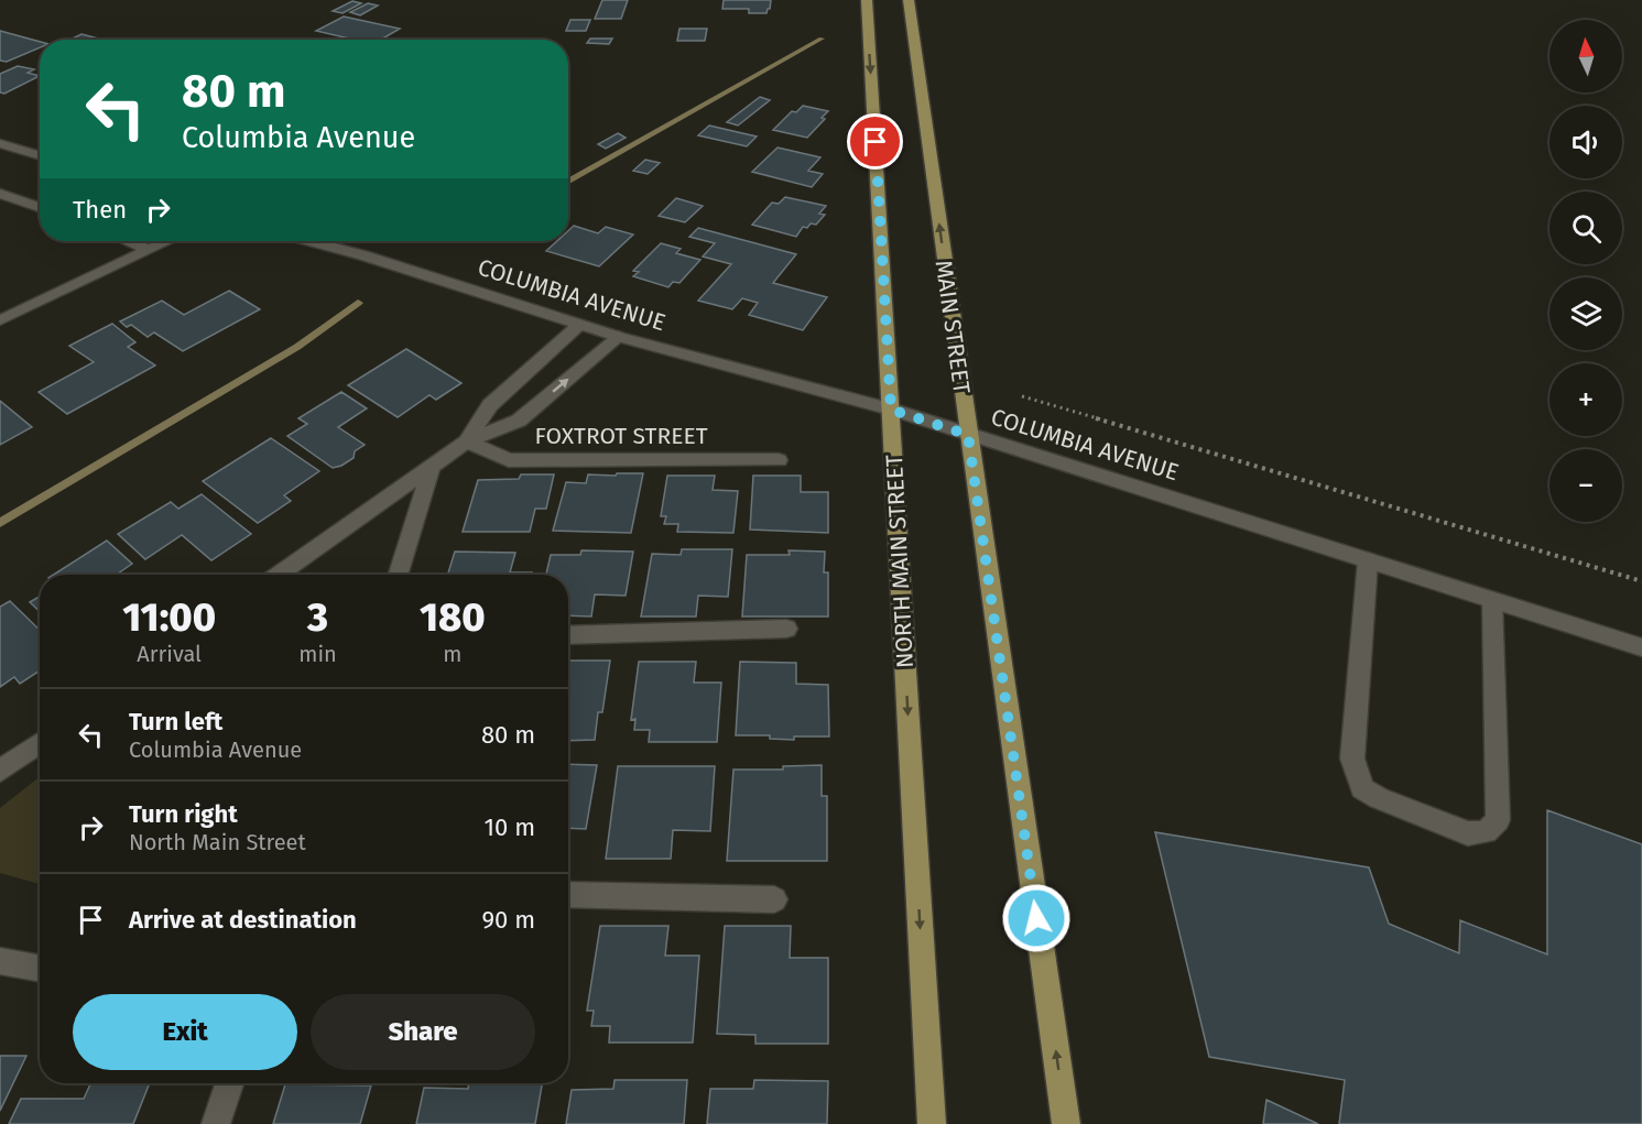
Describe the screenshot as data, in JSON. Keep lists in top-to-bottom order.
{
  "streets": {
    "main road": ["MAIN STREET", "NORTH MAIN STREET"],
    "street": ["COLUMBIA AVENUE", "FOXTROT STREET"]
  },
  "crossings": [
    ["COLUMBIA AVENUE", "MAIN STREET"],
    ["COLUMBIA AVENUE", "NORTH MAIN STREET"]
  ],
  "one_way": ["MAIN STREET", "NORTH MAIN STREET"],
  "north": "top",
  "page": {
    "map_buttons": ["+", "−"],
    "turn": ["80 m", "Columbia Avenue"],
    "then": "Then",
    "eta": [
      "11:00",
      "Arrival",
      "3",
      "min",
      "180",
      "m"
    ],
    "list": [
      {
        "name": "Turn left",
        "note": "Columbia Avenue",
        "value": "80 m"
      },
      {
        "name": "Turn right",
        "note": "North Main Street",
        "value": "10 m"
      },
      {
        "name": "Arrive at destination",
        "value": "90 m"
      }
    ],
    "buttons": ["Exit", "Share"]
  }
}
